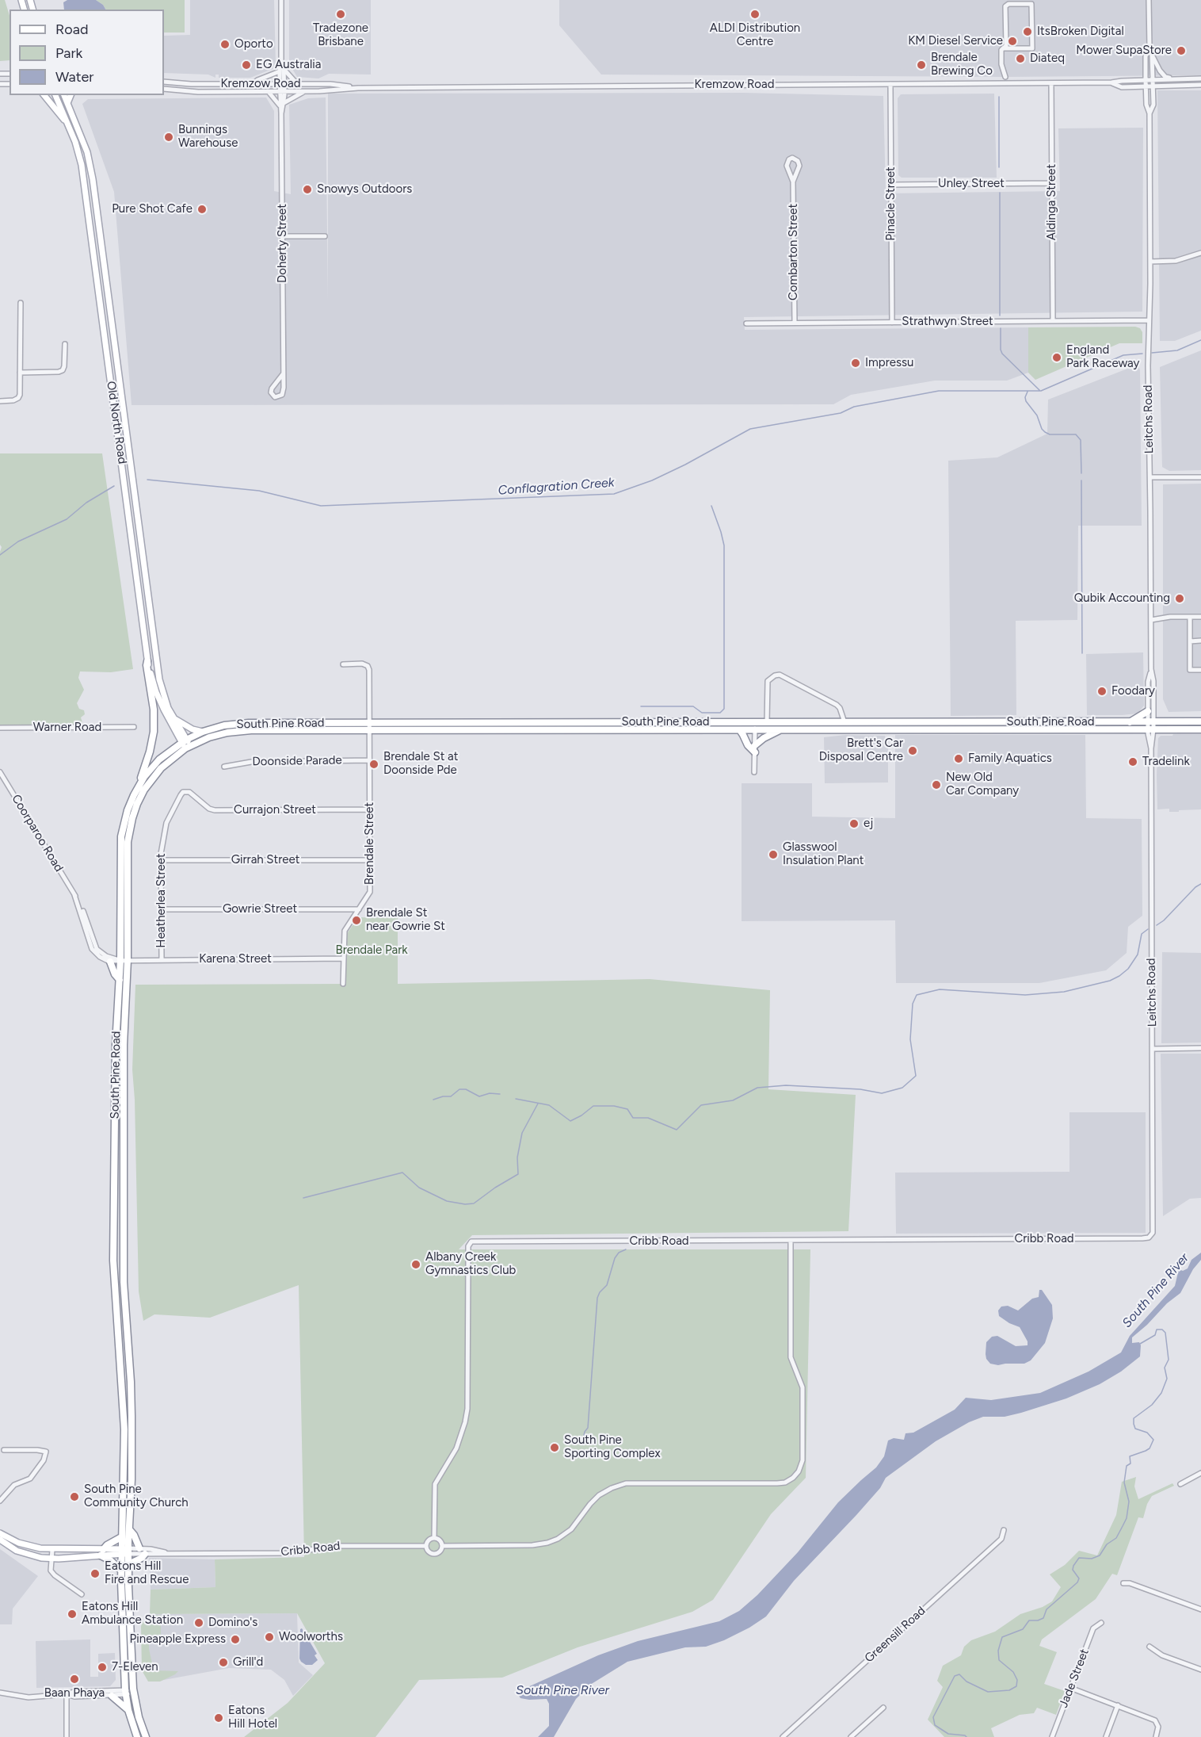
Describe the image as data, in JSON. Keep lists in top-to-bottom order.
{
  "streets": {
    "highway": ["South Pine Road"],
    "main road": ["Old North Road"],
    "street": [
      "Kremzow Road",
      "Unley Street",
      "Aldinga Street",
      "Pinacle Street",
      "Doherty Street",
      "Combarton Street",
      "Strathwyn Street",
      "Leitchs Road",
      "Warner Road",
      "Doonside Parade",
      "Currajon Street",
      "Coorparoo Road",
      "Brendale Street",
      "Girrah Street",
      "Heatherlea Street",
      "Gowrie Street",
      "Karena Street",
      "Cribb Road",
      "Greensill Road",
      "Jade Street"
    ]
  },
  "crossings": [
    ["Kremzow Road", "Aldinga Street"],
    ["Kremzow Road", "Pinacle Street"],
    ["Kremzow Road", "Doherty Street"],
    ["Kremzow Road", "Leitchs Road"],
    ["Unley Street", "Aldinga Street"],
    ["Unley Street", "Pinacle Street"],
    ["Aldinga Street", "Strathwyn Street"],
    ["Pinacle Street", "Strathwyn Street"],
    ["Combarton Street", "Strathwyn Street"],
    ["Strathwyn Street", "Leitchs Road"],
    ["Leitchs Road", "South Pine Road"],
    ["Leitchs Road", "Cribb Road"],
    ["Old North Road", "South Pine Road"],
    ["South Pine Road", "Coorparoo Road"],
    ["South Pine Road", "Brendale Street"],
    ["South Pine Road", "Karena Street"],
    ["South Pine Road", "Cribb Road"],
    ["Doonside Parade", "Brendale Street"],
    ["Currajon Street", "Brendale Street"],
    ["Currajon Street", "Heatherlea Street"],
    ["Coorparoo Road", "Karena Street"],
    ["Brendale Street", "Girrah Street"],
    ["Brendale Street", "Gowrie Street"],
    ["Brendale Street", "Karena Street"],
    ["Girrah Street", "Heatherlea Street"],
    ["Heatherlea Street", "Gowrie Street"],
    ["Heatherlea Street", "Karena Street"]
  ],
  "water": ["Conflagration Creek", "South Pine River"],
  "parks": ["Brendale Park"],
  "places": [
    "Tradezone Brisbane",
    "ALDI Distribution Centre",
    "ItsBroken Digital",
    "KM Diesel Service",
    "Oporto",
    "Mower SupaStore",
    "Diateq",
    "EG Australia",
    "Brendale Brewing Co",
    "Bunnings Warehouse",
    "Snowys Outdoors",
    "Pure Shot Cafe",
    "England Park Raceway",
    "Impressu",
    "Qubik Accounting",
    "Foodary",
    "Brett's Car Disposal Centre",
    "Family Aquatics",
    "Tradelink",
    "Brendale St at Doonside Pde",
    "New Old Car Company",
    "ej",
    "Glasswool Insulation Plant",
    "Brendale St near Gowrie St",
    "Albany Creek Gymnastics Club",
    "South Pine Sporting Complex",
    "South Pine Community Church",
    "Eatons Hill Fire and Rescue",
    "Eatons Hill Ambulance Station",
    "Domino's",
    "Woolworths",
    "Pineapple Express",
    "Grill'd",
    "7-Eleven",
    "Baan Phaya",
    "Eatons Hill Hotel"
  ],
  "legend": ["Road", "Park", "Water"]
}
